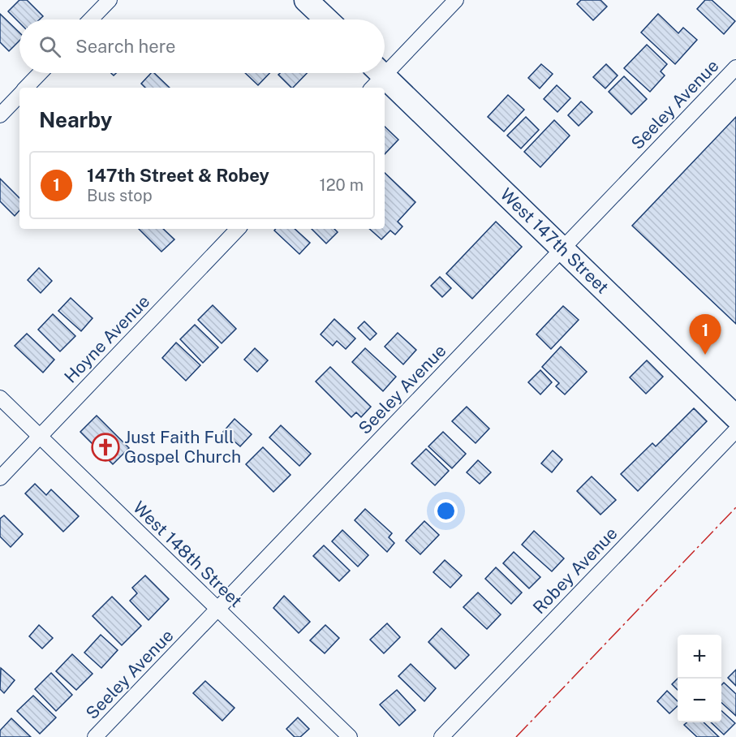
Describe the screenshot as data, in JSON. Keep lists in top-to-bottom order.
{
  "streets": {
    "main road": ["West 147th Street"],
    "street": [
      "Seeley Avenue",
      "Hoyne Avenue",
      "West 148th Street",
      "Robey Avenue"
    ]
  },
  "crossings": [
    ["Seeley Avenue", "West 147th Street"],
    ["Seeley Avenue", "West 148th Street"],
    ["Hoyne Avenue", "West 148th Street"]
  ],
  "places": {
    "church": ["Just Faith Full Gospel Church"]
  },
  "page": {
    "search": "Search here",
    "heading": "Nearby",
    "list": [
      {
        "mark": "1",
        "name": "147th Street & Robey",
        "note": "Bus stop",
        "value": "120 m"
      }
    ],
    "pins": "1",
    "map_buttons": ["+", "−"]
  }
}
